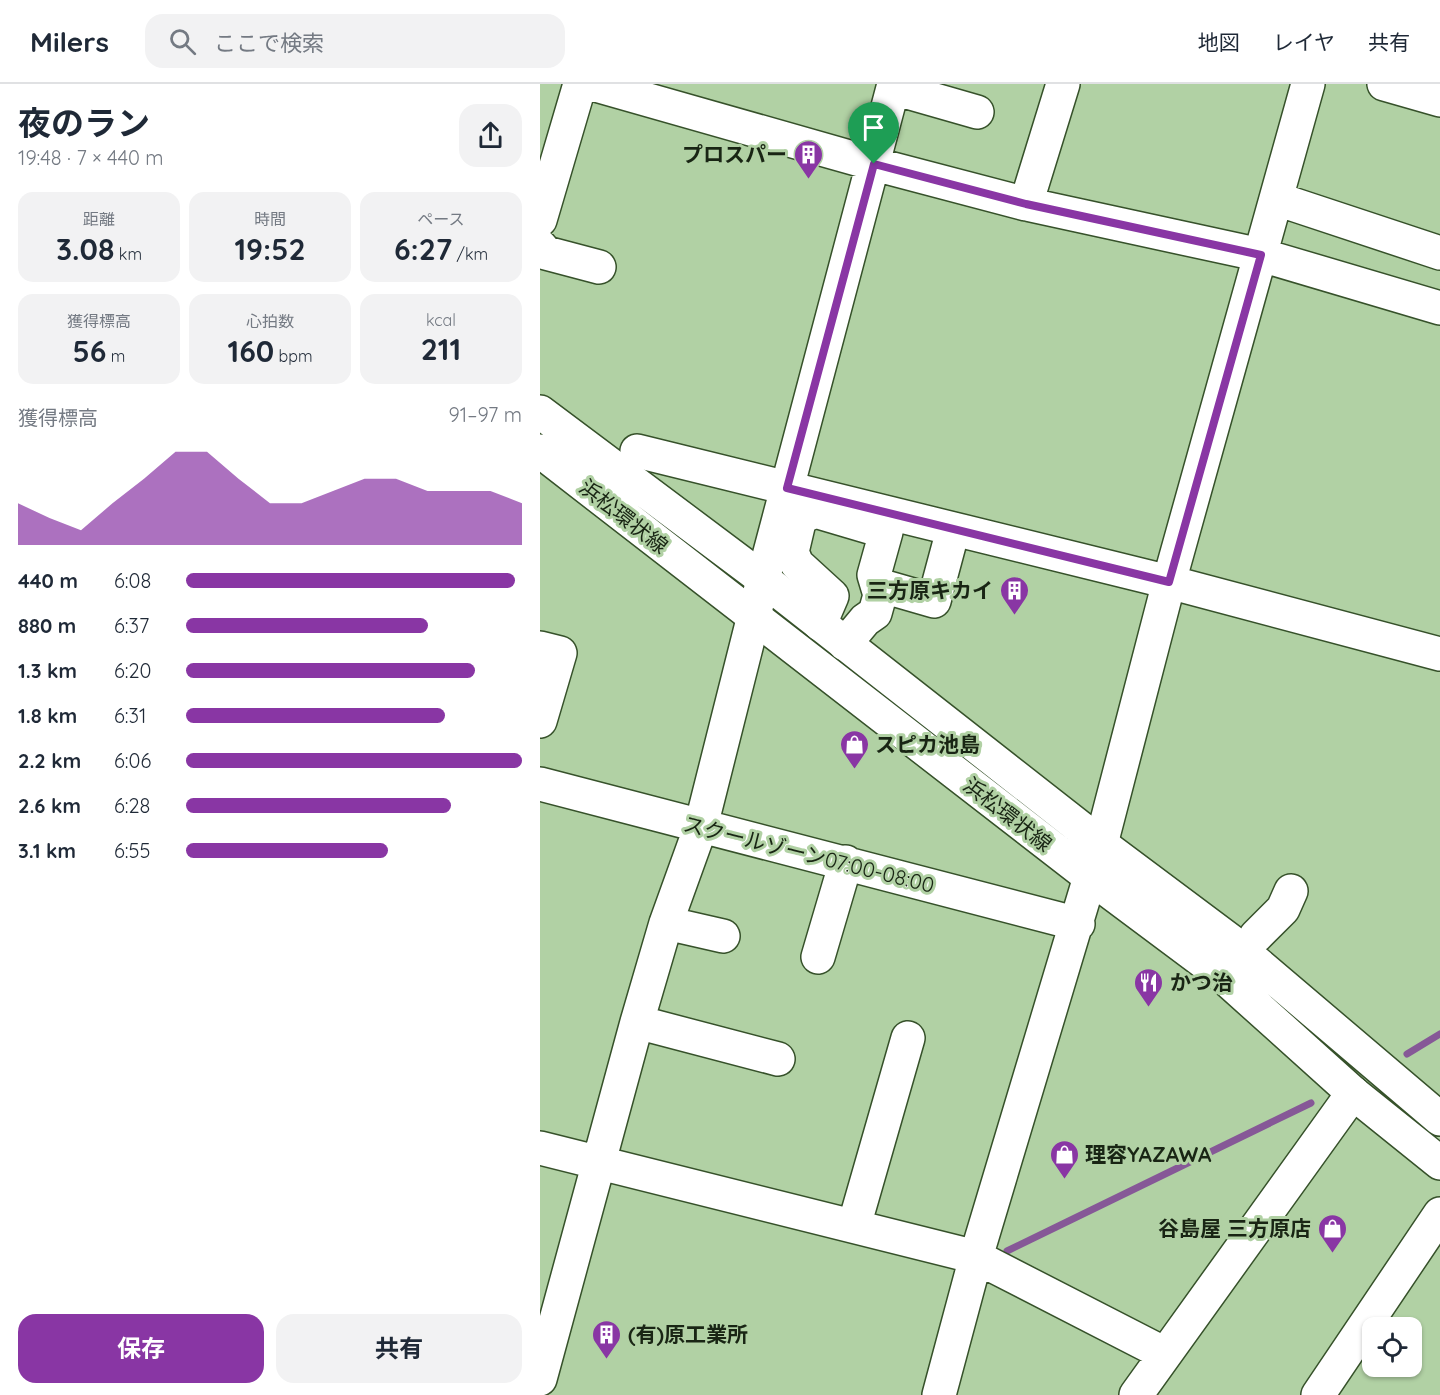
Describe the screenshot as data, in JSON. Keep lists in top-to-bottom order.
{
  "streets": {
    "main road": ["浜松環状線", "スクールゾーン07:00-08:00"]
  },
  "places": {
    "building": ["プロスパー", "三方原キカイ", "(有)原工業所"],
    "shop": ["スピカ池島", "理容YAZAWA", "谷島屋 三方原店"],
    "restaurant": ["かつ治"]
  },
  "page": {
    "header": "Milers",
    "search": "ここで検索",
    "nav": ["地図", "レイヤ", "共有"],
    "heading": ["夜のラン", "19:48 · 7 × 440 m"],
    "stats": [
      ["距離", "3.08 km"],
      ["時間", "19:52"],
      ["ペース", "6:27 /km"],
      ["獲得標高", "56 m"],
      ["心拍数", "160 bpm"],
      ["kcal", "211"]
    ],
    "chart": ["獲得標高", "91–97 m"],
    "list": [
      {
        "name": "440 m",
        "note": "6:08"
      },
      {
        "name": "880 m",
        "note": "6:37"
      },
      {
        "name": "1.3 km",
        "note": "6:20"
      },
      {
        "name": "1.8 km",
        "note": "6:31"
      },
      {
        "name": "2.2 km",
        "note": "6:06"
      },
      {
        "name": "2.6 km",
        "note": "6:28"
      },
      {
        "name": "3.1 km",
        "note": "6:55"
      }
    ],
    "buttons": ["保存", "共有"]
  }
}
